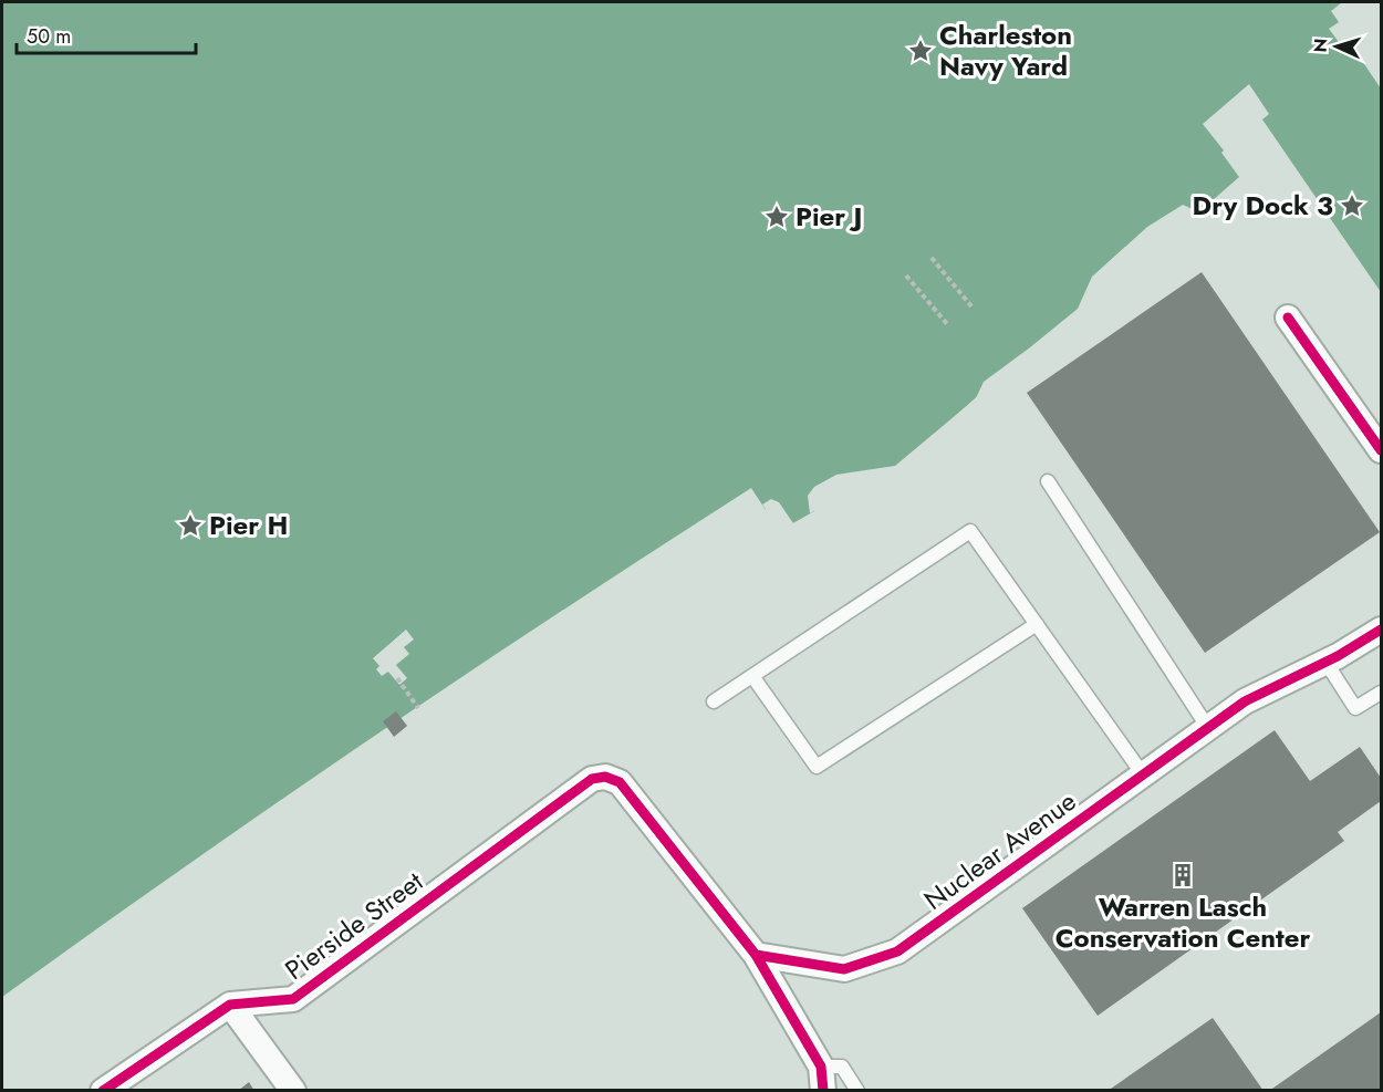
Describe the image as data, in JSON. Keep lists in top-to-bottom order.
{
  "streets": {
    "street": ["Nuclear Avenue", "Pierside Street"]
  },
  "crossings": [
    ["Nuclear Avenue", "Pierside Street"]
  ],
  "places": {
    "place": [
      "Charleston Navy Yard",
      "Dry Dock 3",
      "Pier J",
      "Pier H"
    ],
    "building": ["Warren Lasch Conservation Center"]
  },
  "scale_bar": "50 m",
  "north": "left"
}
